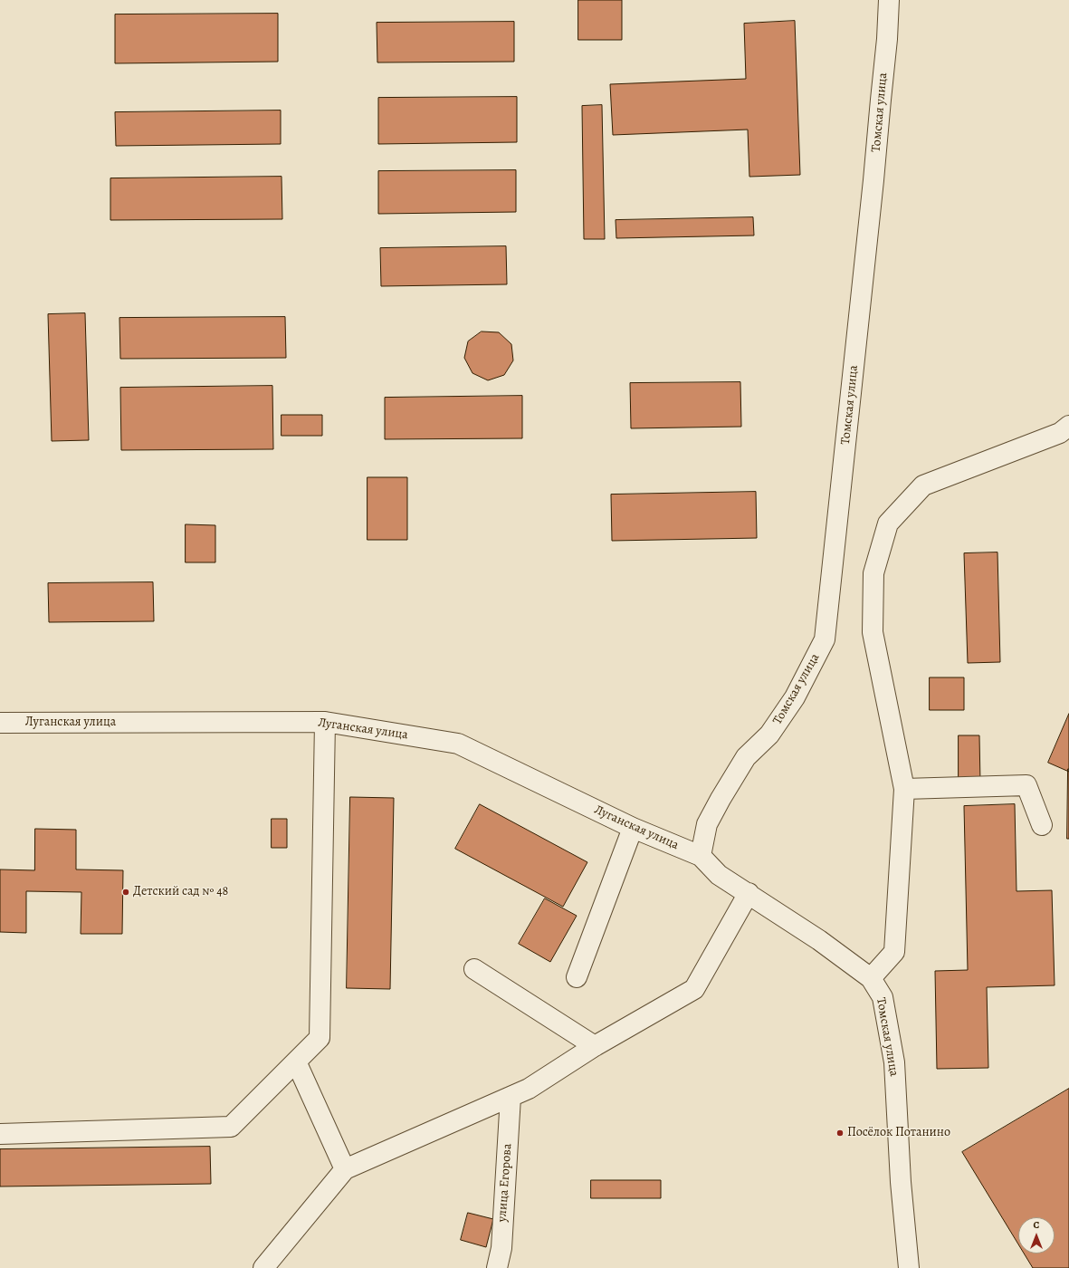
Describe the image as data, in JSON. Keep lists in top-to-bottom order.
{
  "streets": {
    "street": ["Томская улица", "Луганская улица", "улица Егорова"]
  },
  "crossings": [
    ["Томская улица", "Луганская улица"]
  ],
  "places": ["Детский сад № 48", "Посёлок Потанино"],
  "north": "top"
}
